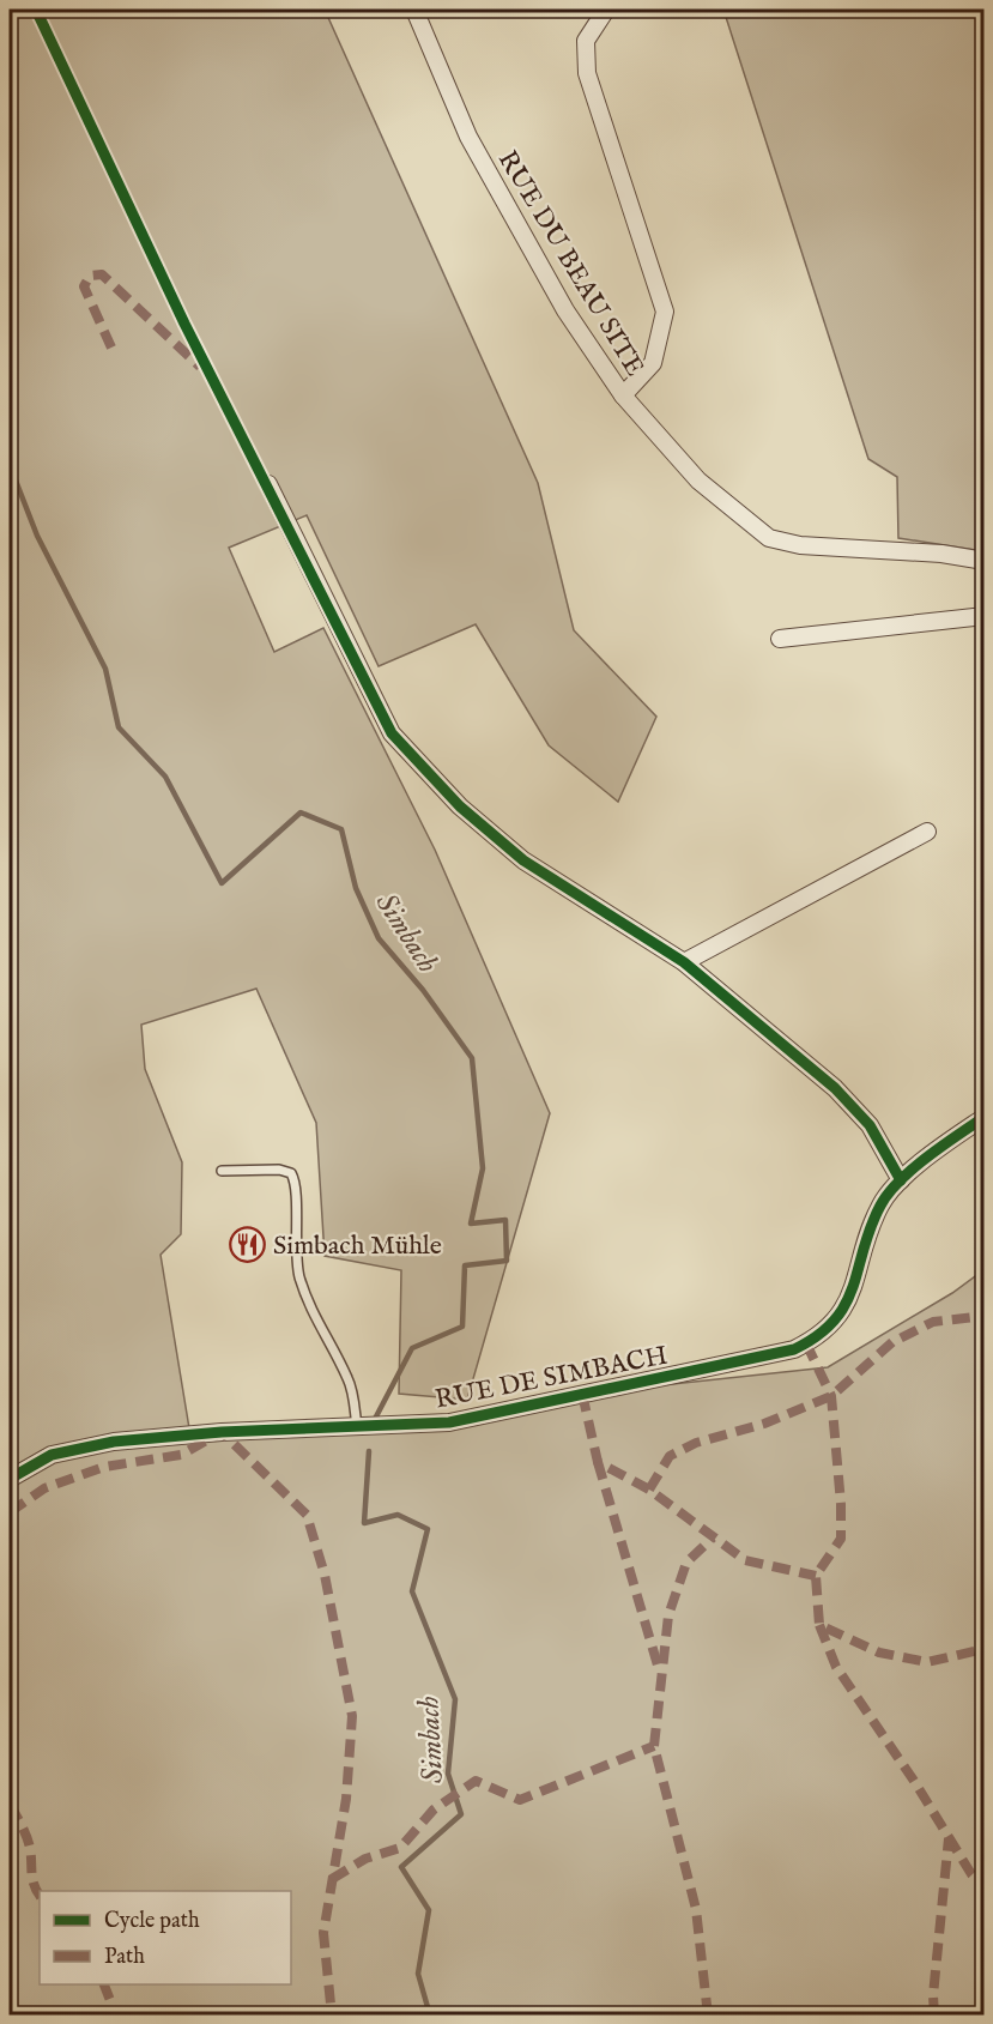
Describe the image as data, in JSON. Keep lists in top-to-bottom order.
{
  "streets": {
    "street": ["RUE DU BEAU SITE", "RUE DE SIMBACH"]
  },
  "water": ["Simbach"],
  "places": {
    "restaurant": ["Simbach Mühle"]
  },
  "legend": ["Cycle path", "Path"]
}
